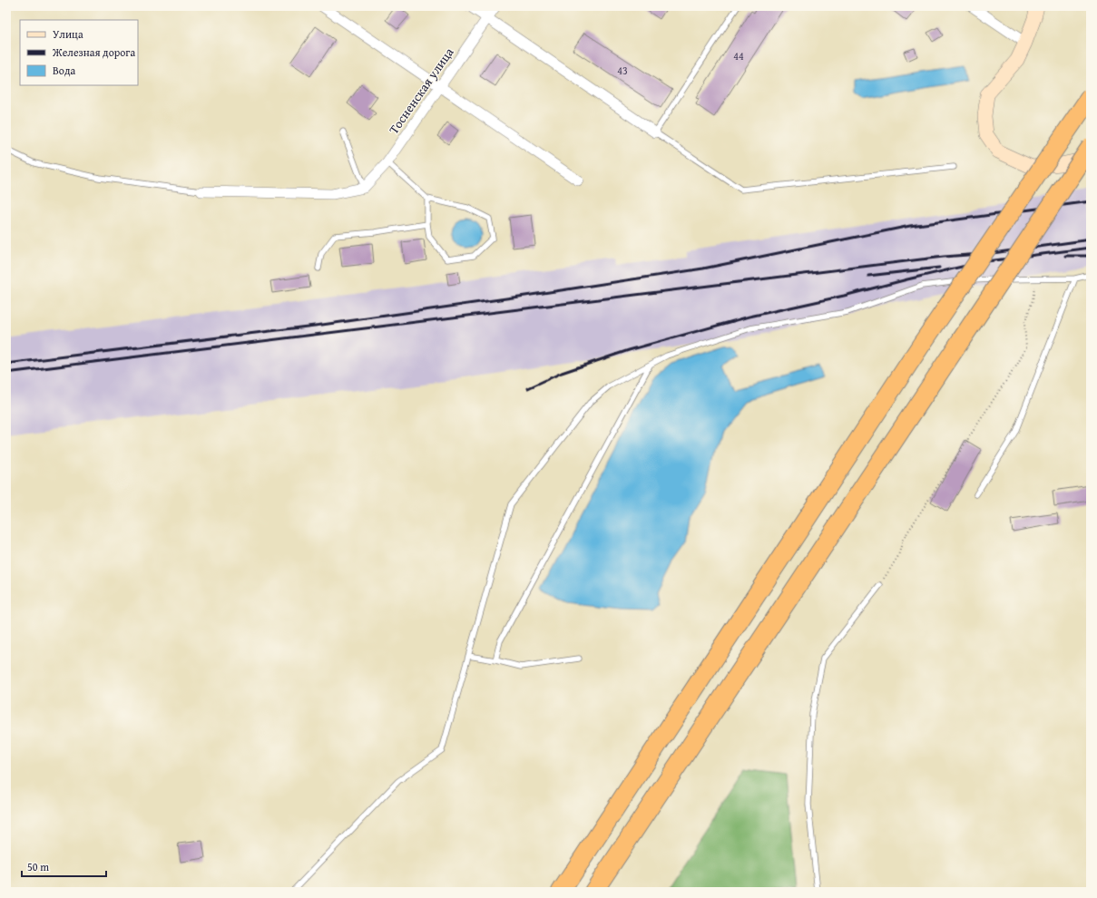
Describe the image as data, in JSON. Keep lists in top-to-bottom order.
{
  "streets": {
    "street": ["Тосненская улица"]
  },
  "house_numbers": ["44", "43"],
  "legend": ["Улица", "Железная дорога", "Вода"],
  "scale_bar": "50 m"
}
